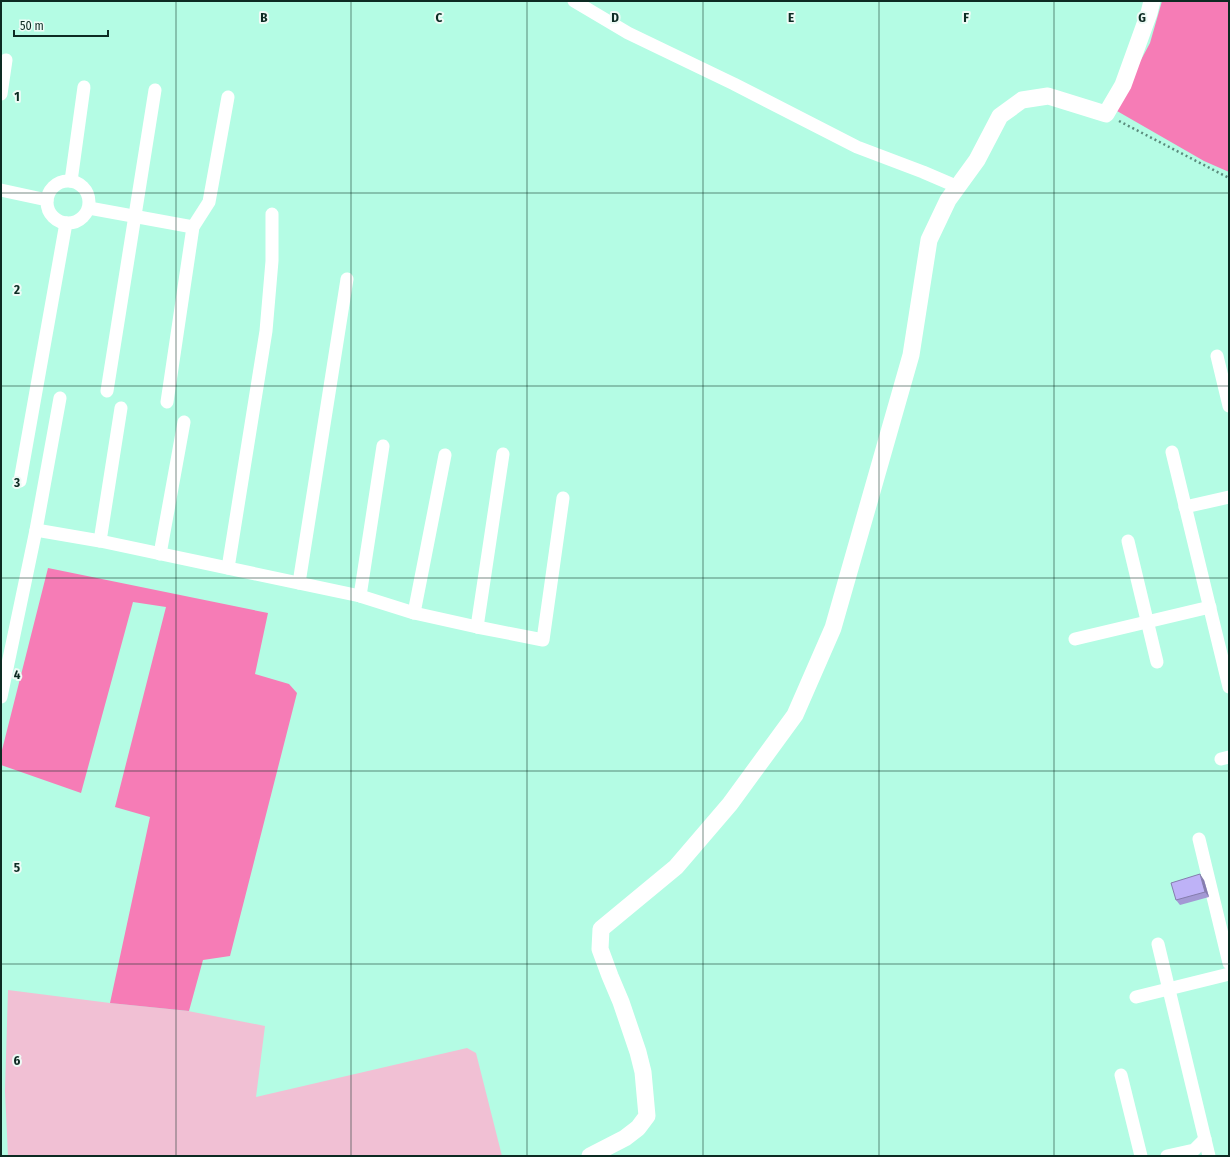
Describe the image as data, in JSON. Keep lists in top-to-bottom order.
{
  "scale_bar": "50 m",
  "grid": {
    "columns": [
      "B",
      "C",
      "D",
      "E",
      "F",
      "G"
    ],
    "rows": [
      "1",
      "2",
      "3",
      "4",
      "5",
      "6"
    ]
  }
}
